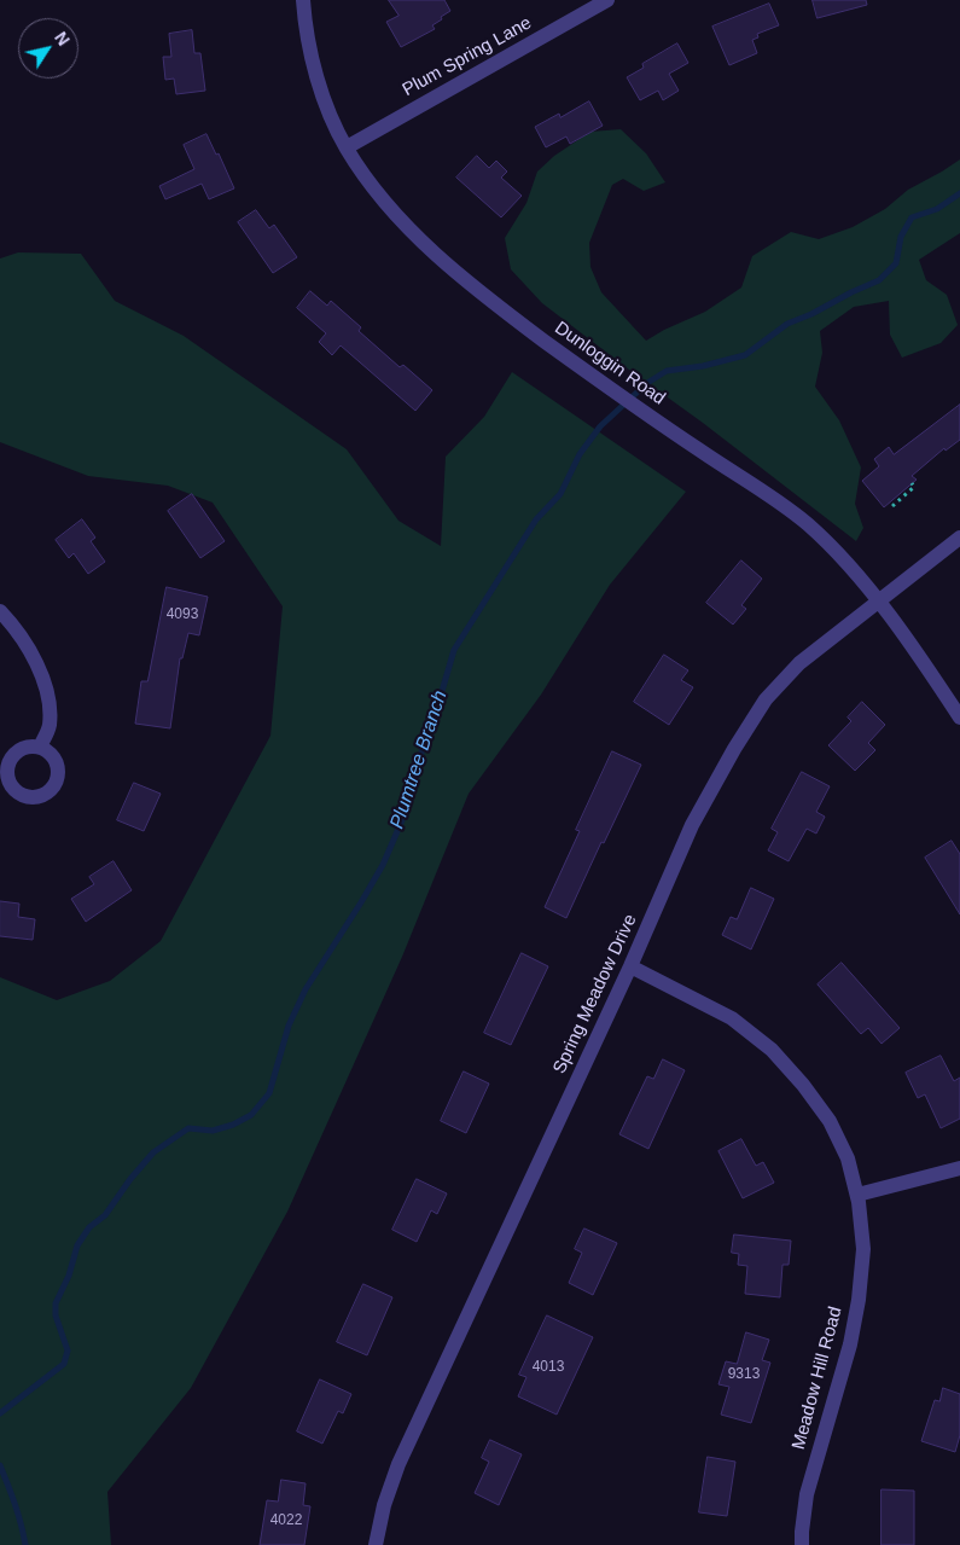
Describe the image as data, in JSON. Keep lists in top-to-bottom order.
{
  "streets": {
    "street": [
      "Plum Spring Lane",
      "Dunloggin Road",
      "Spring Meadow Drive",
      "Meadow Hill Road"
    ]
  },
  "crossings": [
    ["Plum Spring Lane", "Dunloggin Road"],
    ["Dunloggin Road", "Spring Meadow Drive"],
    ["Spring Meadow Drive", "Meadow Hill Road"]
  ],
  "water": ["Plumtree Branch"],
  "house_numbers": [
    "4093",
    "4013",
    "9313",
    "4022"
  ],
  "north": "top right"
}
